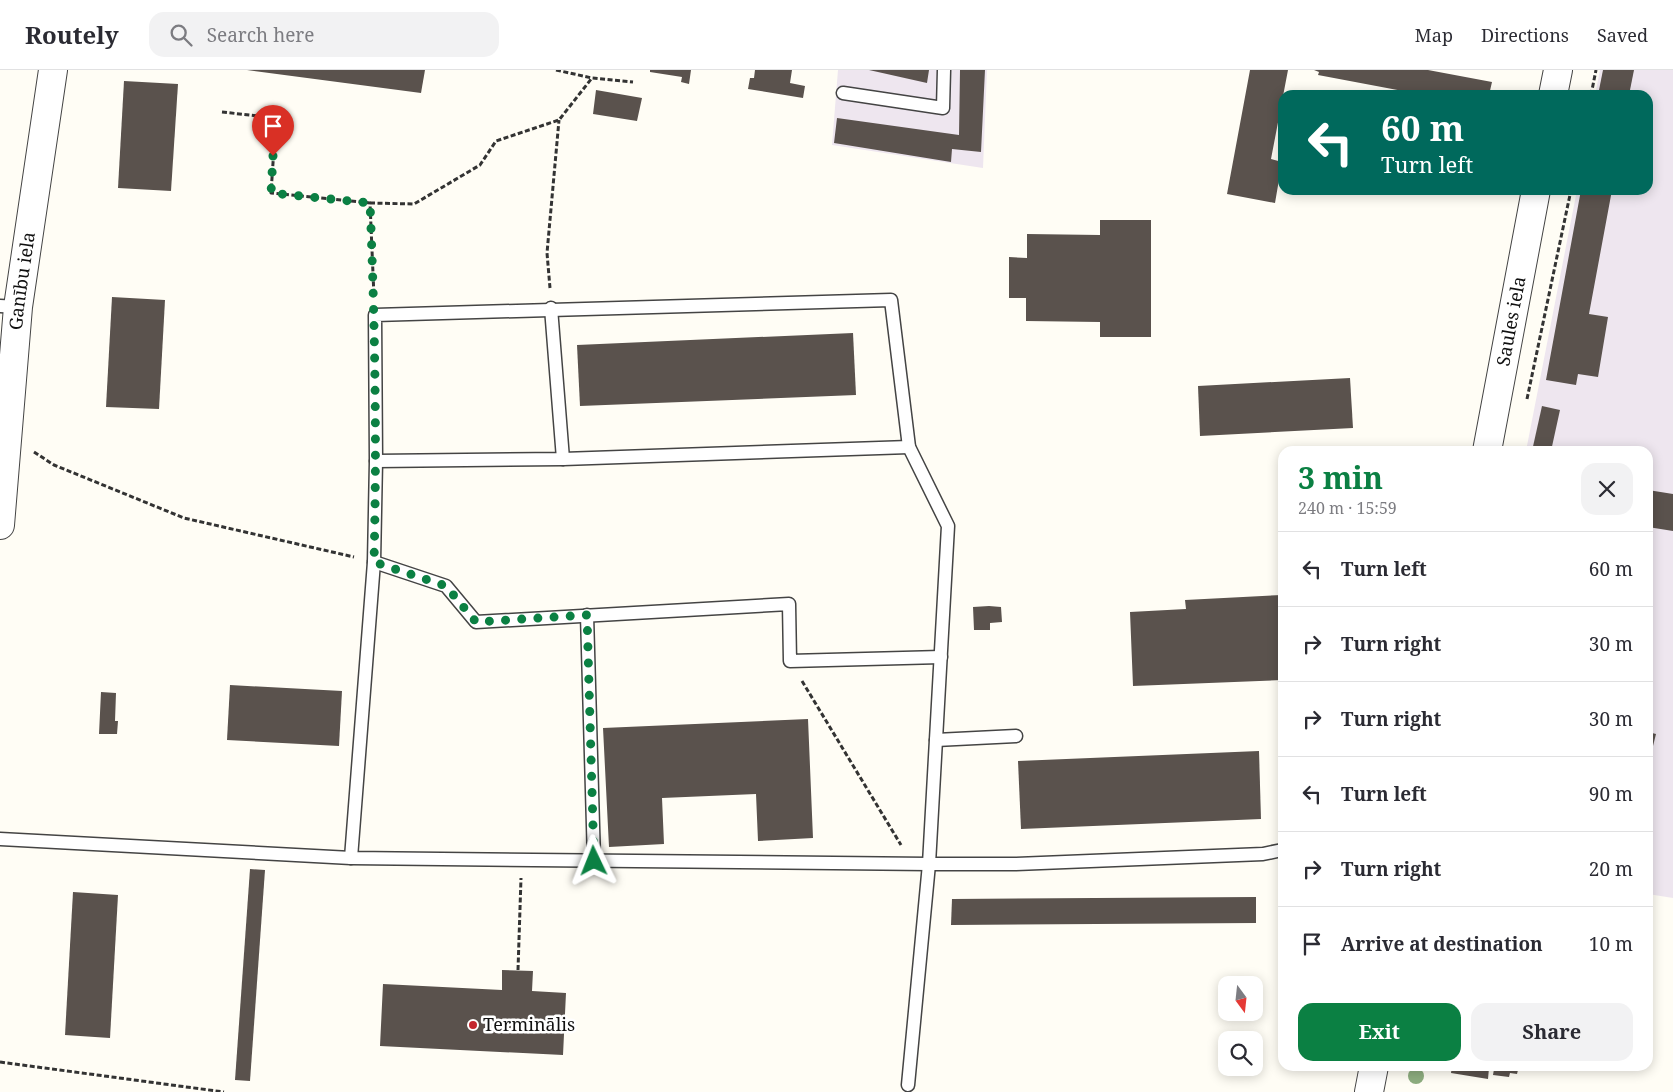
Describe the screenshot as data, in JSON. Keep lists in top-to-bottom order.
{
  "streets": {
    "street": ["Ganību iela", "Saules iela"]
  },
  "places": ["Terminālis"],
  "north": "bottom",
  "page": {
    "header": "Routely",
    "search": "Search here",
    "nav": ["Map", "Directions", "Saved"],
    "turn": ["60 m", "Turn left"],
    "heading": ["3 min", "240 m · 15:59"],
    "list": [
      {
        "name": "Turn left",
        "value": "60 m"
      },
      {
        "name": "Turn right",
        "value": "30 m"
      },
      {
        "name": "Turn right",
        "value": "30 m"
      },
      {
        "name": "Turn left",
        "value": "90 m"
      },
      {
        "name": "Turn right",
        "value": "20 m"
      },
      {
        "name": "Arrive at destination",
        "value": "10 m"
      }
    ],
    "buttons": ["Exit", "Share"]
  }
}
